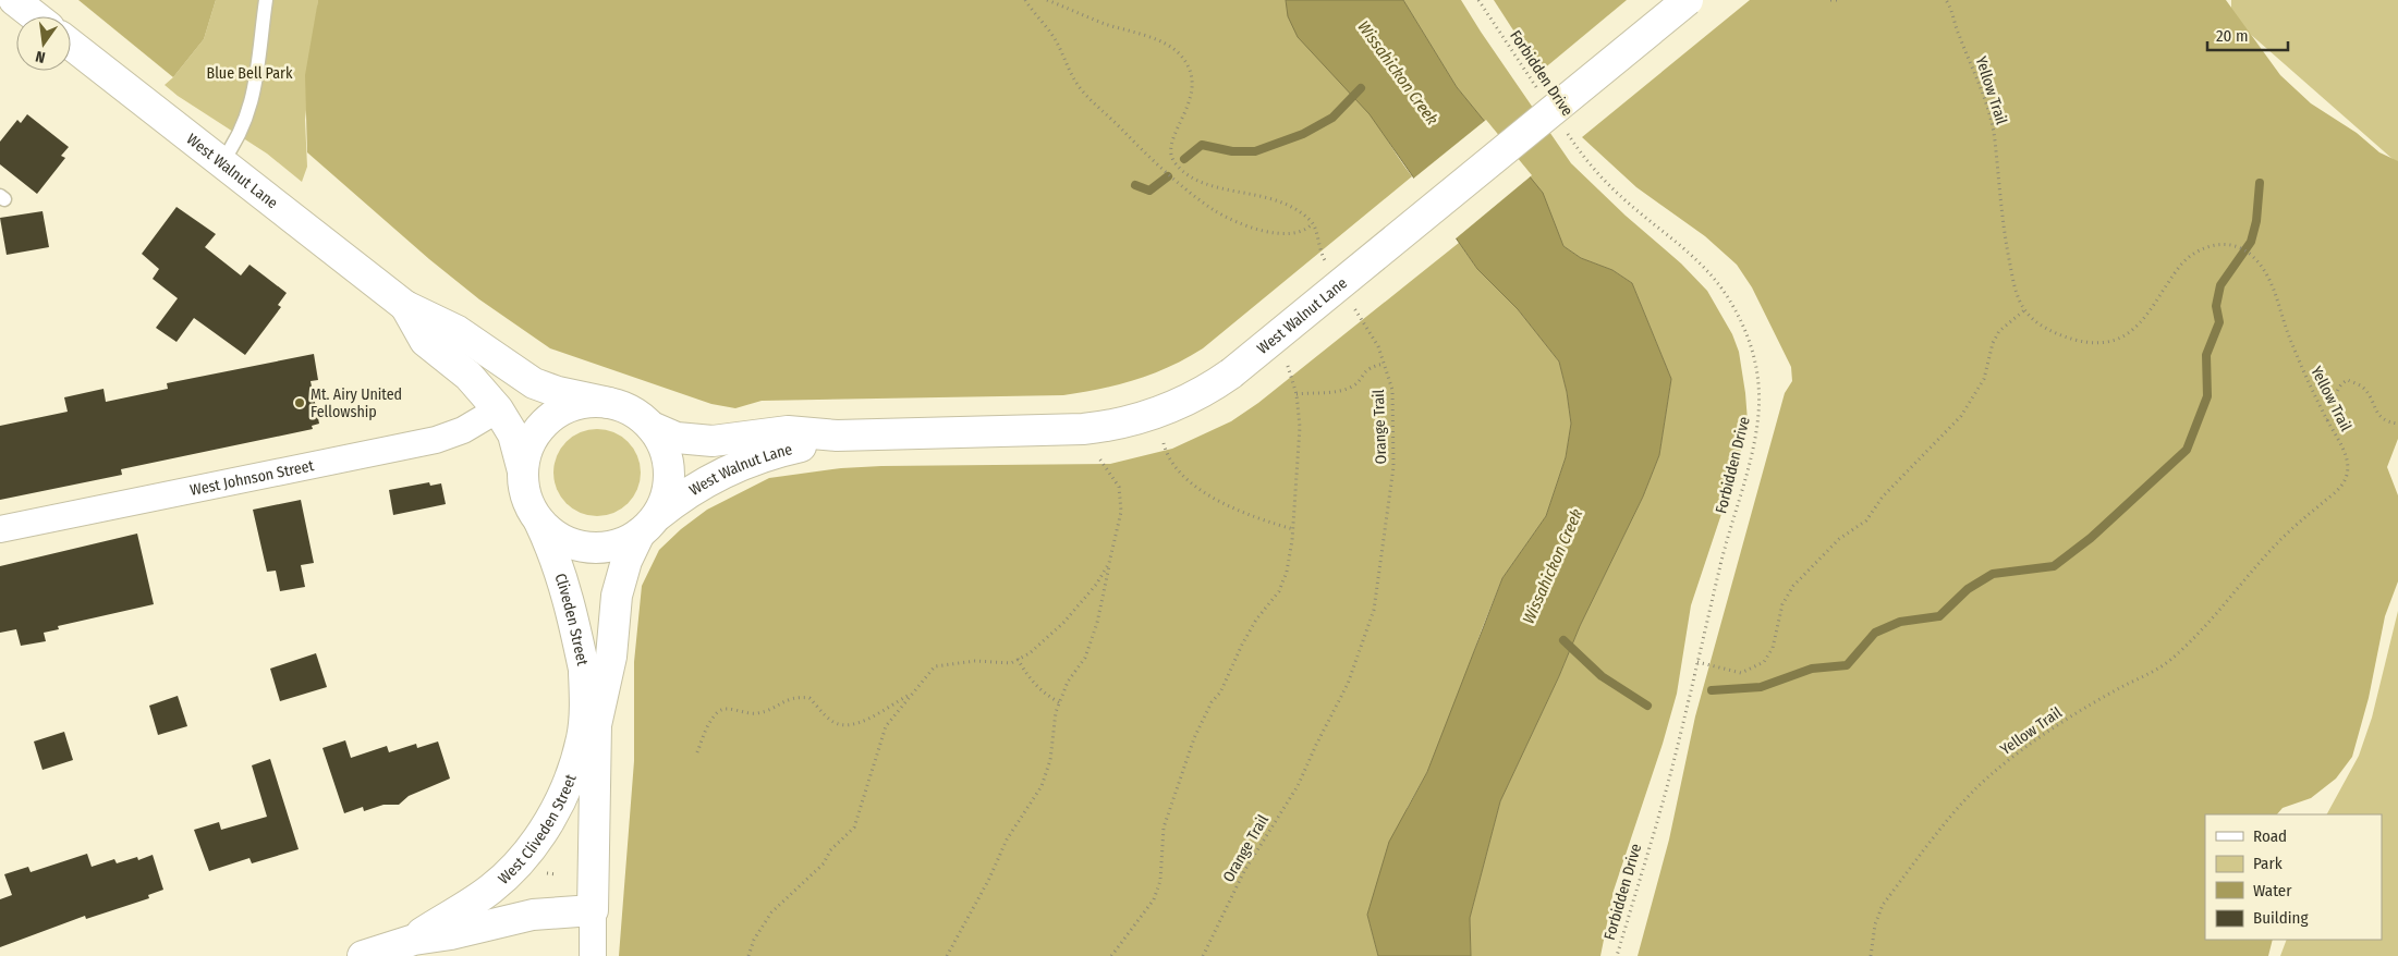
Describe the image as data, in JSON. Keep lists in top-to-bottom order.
{
  "streets": {
    "street": [
      "West Walnut Lane",
      "West Johnson Street",
      "Cliveden Street",
      "West Cliveden Street"
    ],
    "path": ["Forbidden Drive", "Yellow Trail", "Orange Trail"]
  },
  "crossings": [
    ["West Walnut Lane", "West Johnson Street"],
    ["West Walnut Lane", "Cliveden Street"],
    ["Cliveden Street", "West Cliveden Street"]
  ],
  "water": ["Wissahickon Creek"],
  "parks": ["Blue Bell Park"],
  "places": ["Mt. Airy United Fellowship"],
  "legend": [
    "Road",
    "Park",
    "Water",
    "Building"
  ],
  "scale_bar": "20 m",
  "north": "bottom"
}
